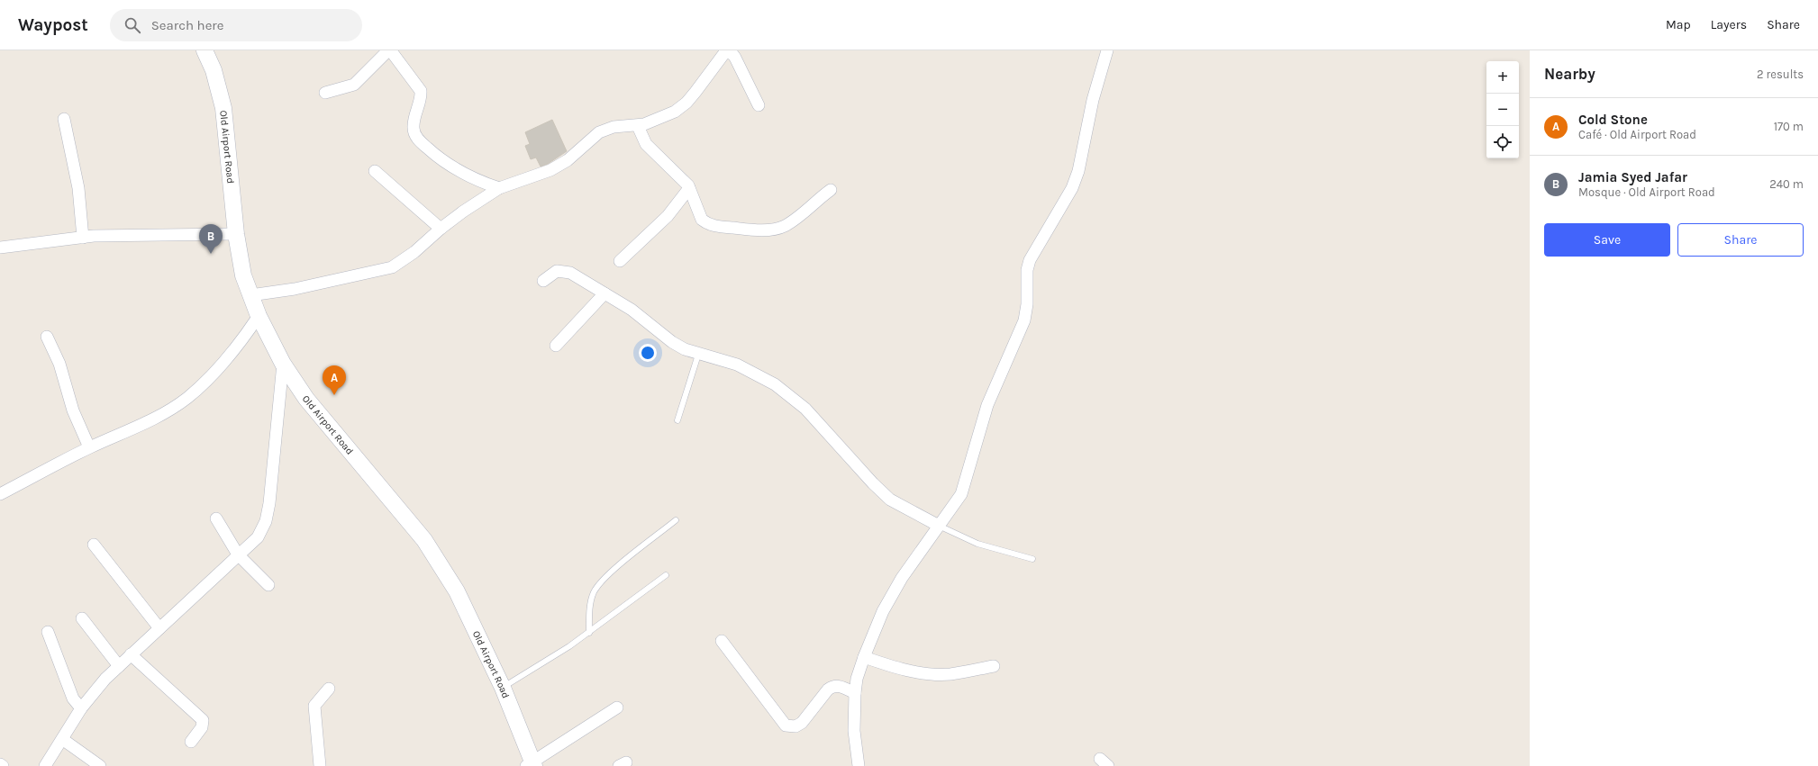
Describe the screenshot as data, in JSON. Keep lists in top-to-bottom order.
{
  "streets": {
    "main road": ["Old Airport Road"]
  },
  "page": {
    "header": "Waypost",
    "search": "Search here",
    "nav": ["Map", "Layers", "Share"],
    "heading": ["Nearby", "2 results"],
    "map_buttons": ["+", "−"],
    "list": [
      {
        "mark": "A",
        "name": "Cold Stone",
        "note": "Café · Old Airport Road",
        "value": "170 m"
      },
      {
        "mark": "B",
        "name": "Jamia Syed Jafar",
        "note": "Mosque · Old Airport Road",
        "value": "240 m"
      }
    ],
    "buttons": ["Save", "Share"],
    "pins": ["B", "A"]
  }
}
